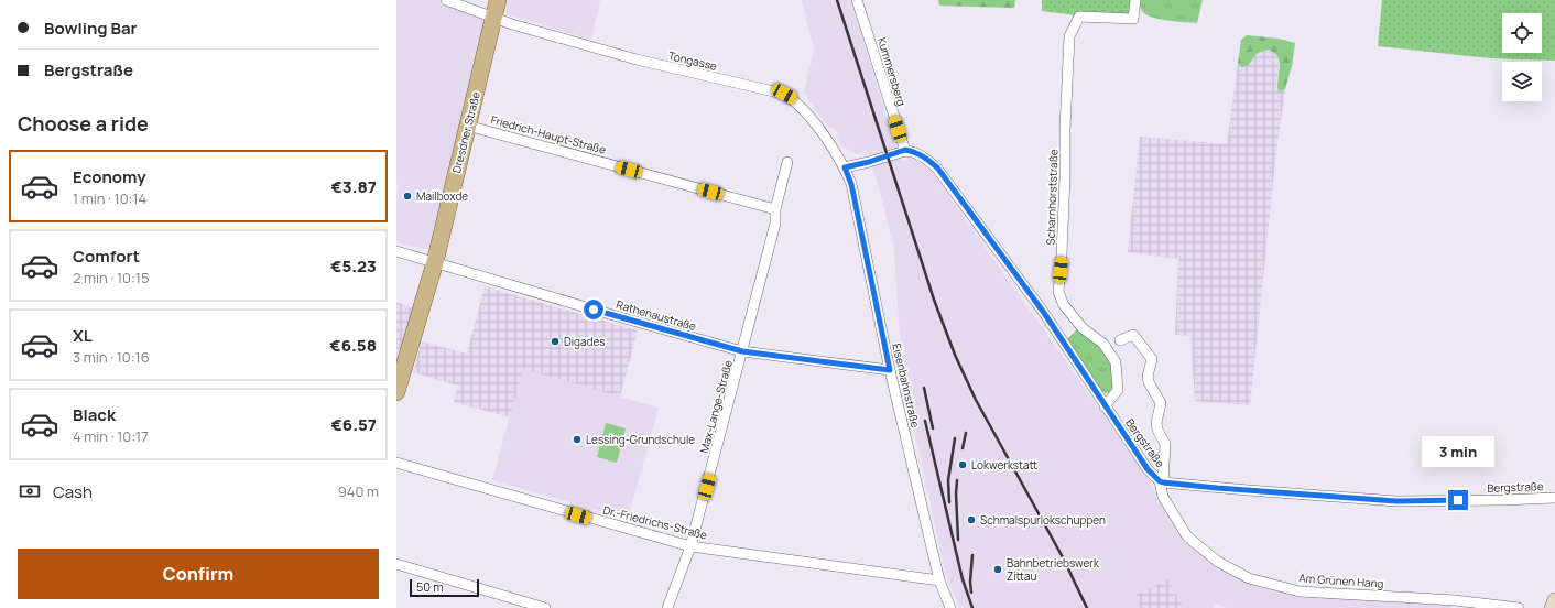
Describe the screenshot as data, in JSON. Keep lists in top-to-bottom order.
{
  "streets": {
    "main road": ["Dresdner Straße"],
    "street": [
      "Tongasse",
      "Kummersberg",
      "Friedrich-Haupt-Straße",
      "Scharnhorststraße",
      "Rathenaustraße",
      "Eisenbahnstraße",
      "Max-Lange-Straße",
      "Bergstraße",
      "Dr.-Friedrichs-Straße",
      "Am Grünen Hang"
    ]
  },
  "crossings": [
    ["Tongasse", "Dresdner Straße"],
    ["Tongasse", "Eisenbahnstraße"],
    ["Kummersberg", "Bergstraße"],
    ["Dresdner Straße", "Friedrich-Haupt-Straße"],
    ["Dresdner Straße", "Rathenaustraße"],
    ["Friedrich-Haupt-Straße", "Max-Lange-Straße"],
    ["Scharnhorststraße", "Bergstraße"],
    ["Rathenaustraße", "Eisenbahnstraße"],
    ["Rathenaustraße", "Max-Lange-Straße"],
    ["Eisenbahnstraße", "Dr.-Friedrichs-Straße"],
    ["Max-Lange-Straße", "Dr.-Friedrichs-Straße"],
    ["Bergstraße", "Am Grünen Hang"]
  ],
  "places": [
    "Mailboxde",
    "Digades",
    "Lessing-Grundschule",
    "Lokwerkstatt",
    "Schmalspurlokschuppen",
    "Bahnbetriebswerk Zittau"
  ],
  "scale_bar": "50 m",
  "page": {
    "banner": ["Bowling Bar", "Bergstraße"],
    "heading": "Choose a ride",
    "list": [
      {
        "name": "Economy",
        "note": "1 min · 10:14",
        "value": "€3.87"
      },
      {
        "name": "Comfort",
        "note": "2 min · 10:15",
        "value": "€5.23"
      },
      {
        "name": "XL",
        "note": "3 min · 10:16",
        "value": "€6.58"
      },
      {
        "name": "Black",
        "note": "4 min · 10:17",
        "value": "€6.57"
      }
    ],
    "bubble": "3 min",
    "pay": ["Cash", "940 m"],
    "buttons": "Confirm",
    "scale": "50 m"
  }
}
